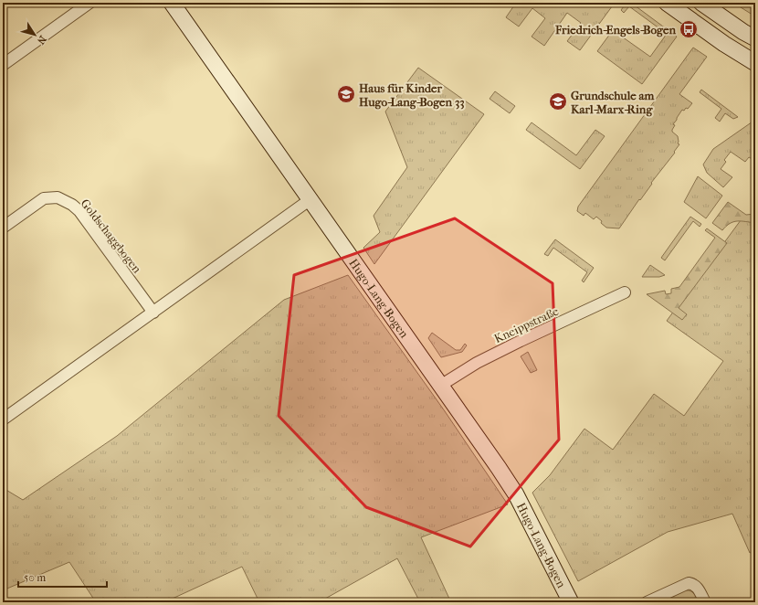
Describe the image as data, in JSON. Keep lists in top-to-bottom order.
{
  "streets": {
    "street": ["Goldschaggbogen", "Hugo-Lang-Bogen", "Kneippstraße"]
  },
  "crossings": [
    ["Hugo-Lang-Bogen", "Kneippstraße"]
  ],
  "places": {
    "bus stop": ["Friedrich-Engels-Bogen"],
    "school or university": ["Haus für Kinder Hugo-Lang-Bogen 33", "Grundschule am Karl-Marx-Ring"]
  },
  "scale_bar": "50 m",
  "north": "bottom right"
}
